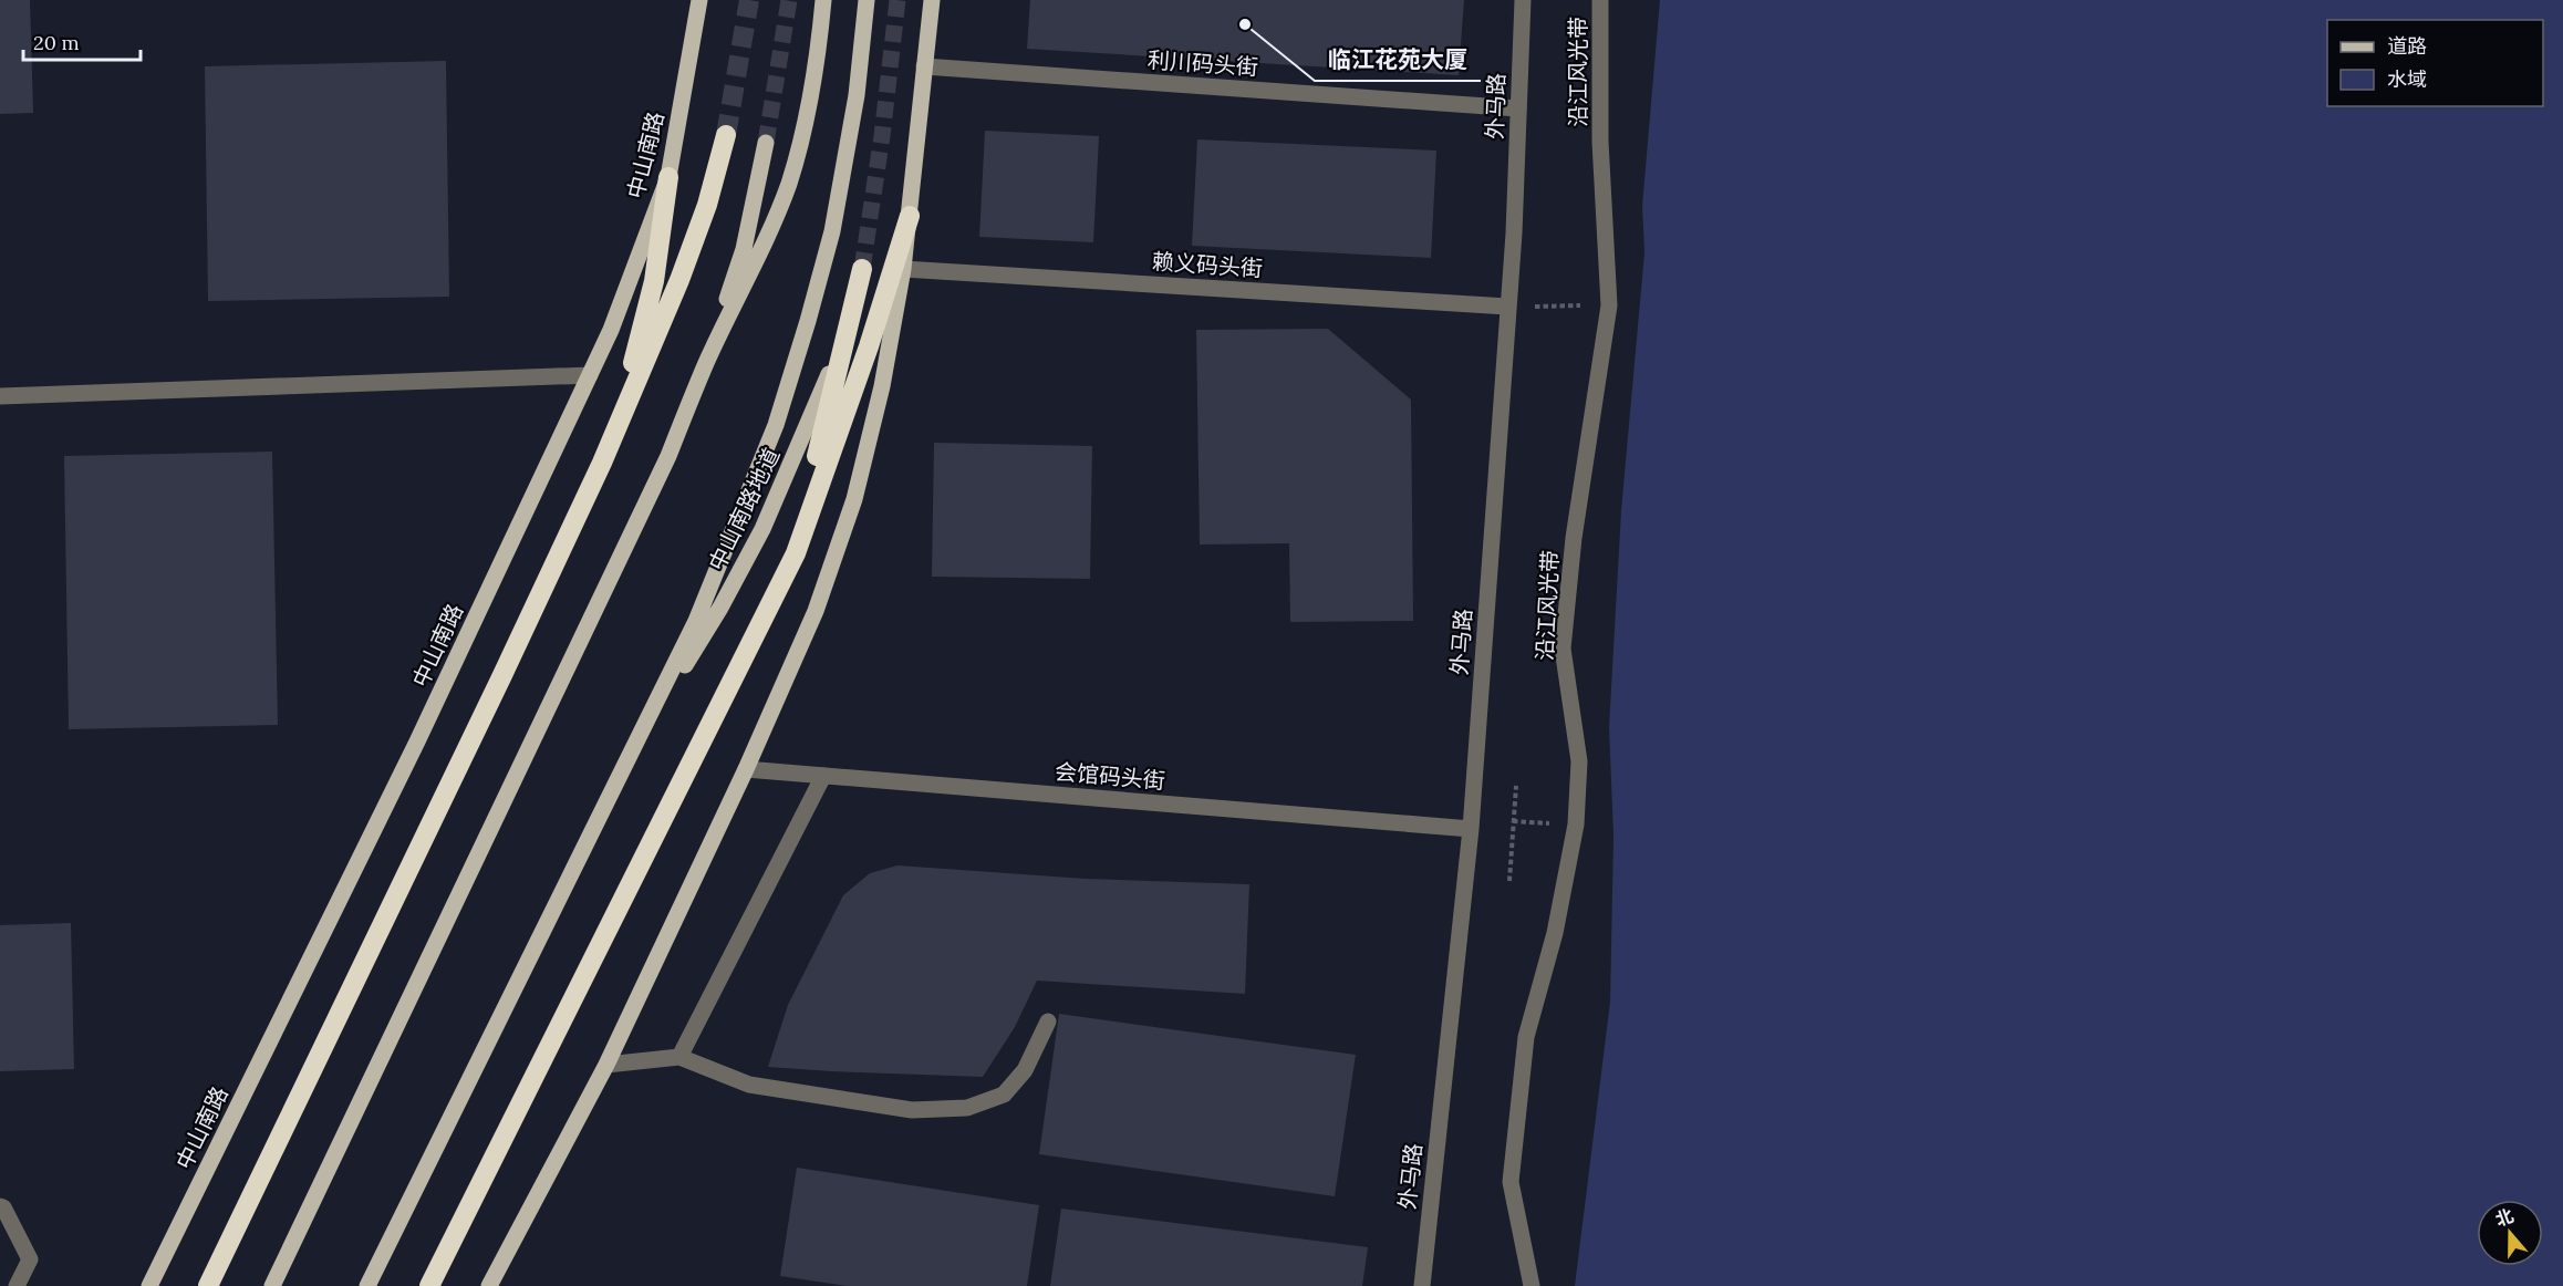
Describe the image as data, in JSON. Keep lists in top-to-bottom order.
{
  "streets": {
    "main road": ["中山南路", "中山南路地道"],
    "street": [
      "利川码头街",
      "沿江风光带",
      "外马路",
      "赖义码头街",
      "会馆码头街"
    ]
  },
  "crossings": [
    ["利川码头街", "外马路"],
    ["外马路", "赖义码头街"],
    ["外马路", "会馆码头街"]
  ],
  "places": ["临江花苑大厦"],
  "legend": ["道路", "水域"],
  "scale_bar": "20 m",
  "north": "top"
}
